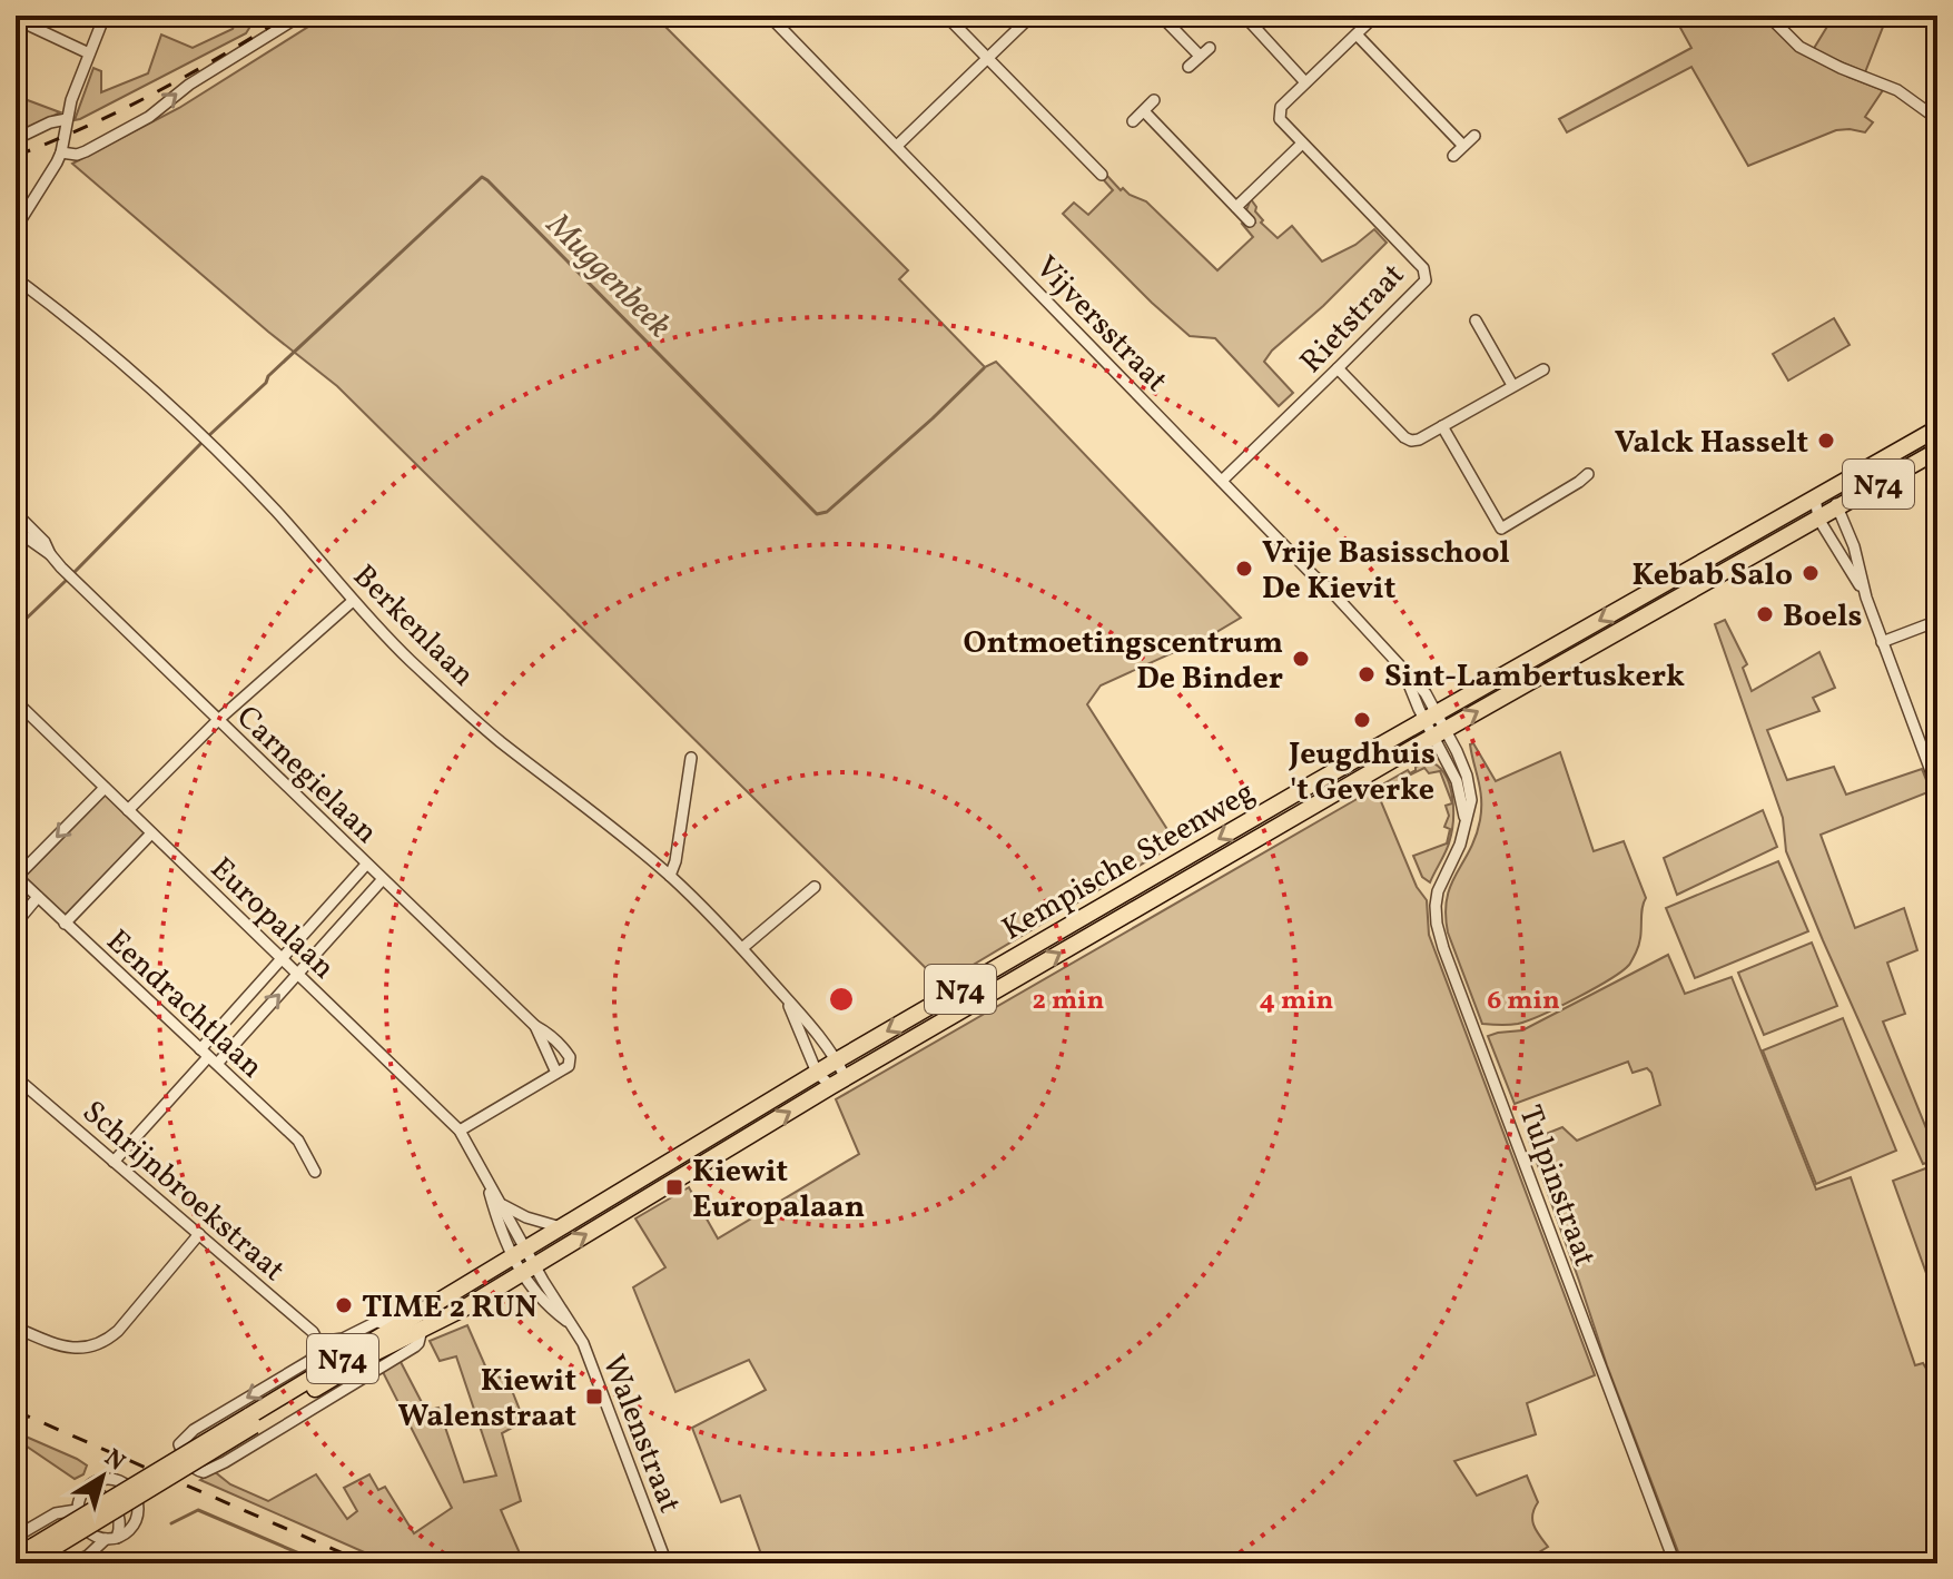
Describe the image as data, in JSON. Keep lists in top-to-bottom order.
{
  "streets": {
    "main road": ["N74", "Kempische Steenweg"],
    "street": [
      "Rietstraat",
      "Vijversstraat",
      "Berkenlaan",
      "Carnegielaan",
      "Europalaan",
      "Eendrachtlaan",
      "Tulpinstraat",
      "Schrijnbroekstraat",
      "Walenstraat"
    ]
  },
  "crossings": [
    ["Rietstraat", "Vijversstraat"],
    ["Vijversstraat", "Kempische Steenweg"],
    ["Vijversstraat", "Tulpinstraat"],
    ["Berkenlaan", "Kempische Steenweg"],
    ["Kempische Steenweg", "Europalaan"],
    ["Kempische Steenweg", "Tulpinstraat"],
    ["Kempische Steenweg", "Schrijnbroekstraat"],
    ["Kempische Steenweg", "Walenstraat"],
    ["Europalaan", "Walenstraat"]
  ],
  "water": ["Muggenbeek"],
  "places": {
    "other": [
      "Valck Hasselt",
      "Vrije Basisschool De Kievit",
      "Kebab Salo",
      "Boels",
      "Ontmoetingscentrum De Binder",
      "Sint-Lambertuskerk",
      "Jeugdhuis 't Geverke",
      "TIME 2 RUN"
    ],
    "transit": ["Kiewit Europalaan", "Kiewit Walenstraat"]
  },
  "north": "top right",
  "rings": ["2 min", "4 min", "6 min"]
}
